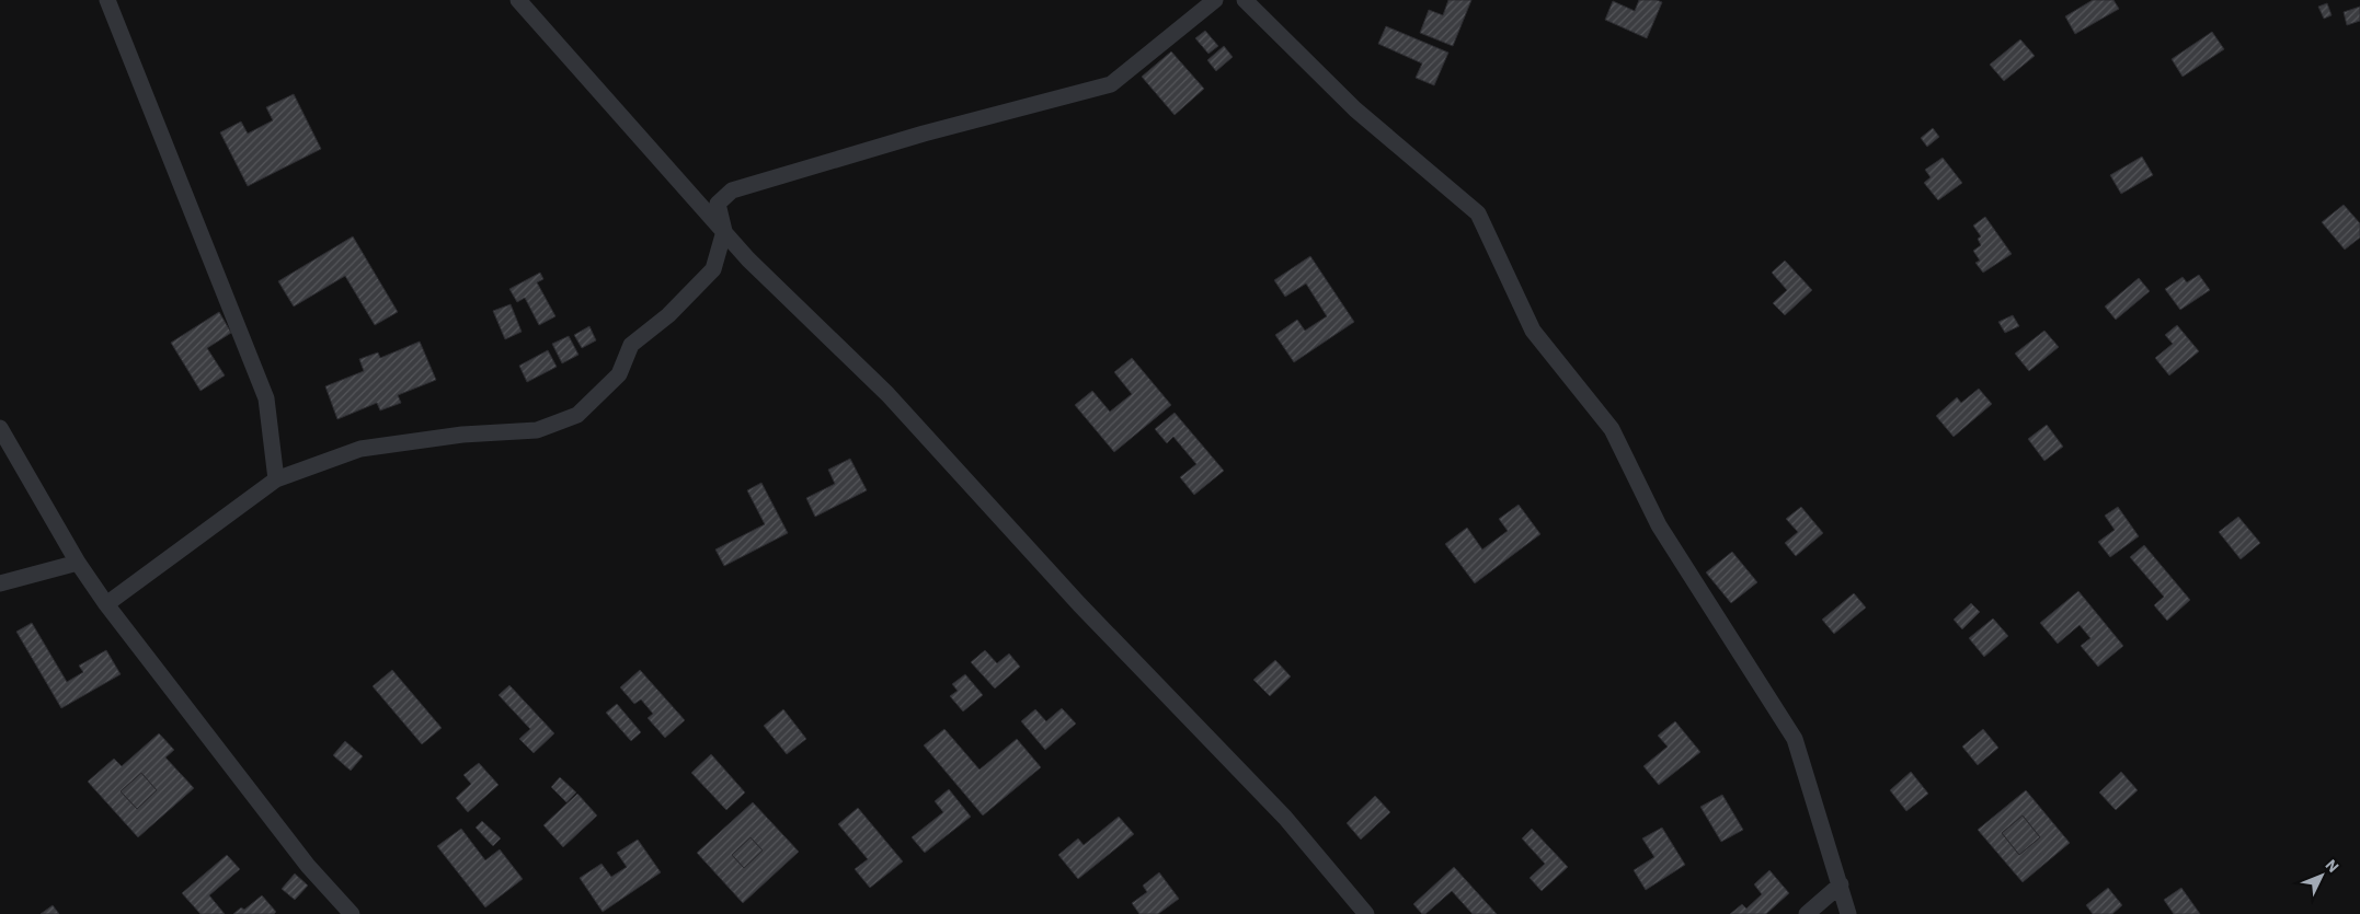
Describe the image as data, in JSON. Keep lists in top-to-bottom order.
{
  "north": "top right"
}
